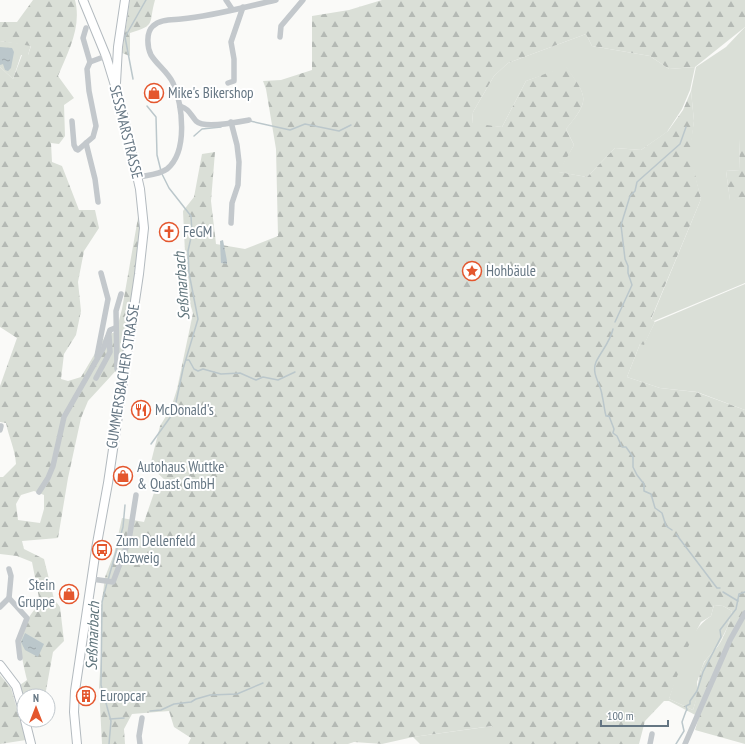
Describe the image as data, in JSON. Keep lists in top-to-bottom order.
{
  "streets": {
    "main road": ["SESSMARSTRASSE", "GUMMERSBACHER STRASSE"]
  },
  "crossings": [
    ["SESSMARSTRASSE", "GUMMERSBACHER STRASSE"]
  ],
  "water": ["Seßmarbach"],
  "places": {
    "shop": ["Mike's Bikershop", "Autohaus Wuttke & Quast GmbH", "Stein Gruppe"],
    "church": ["FeGM"],
    "place": ["Hohbäule"],
    "restaurant": ["McDonald's"],
    "bus stop": ["Zum Dellenfeld Abzweig"],
    "building": ["Europcar"]
  },
  "scale_bar": "100 m",
  "north": "top"
}
